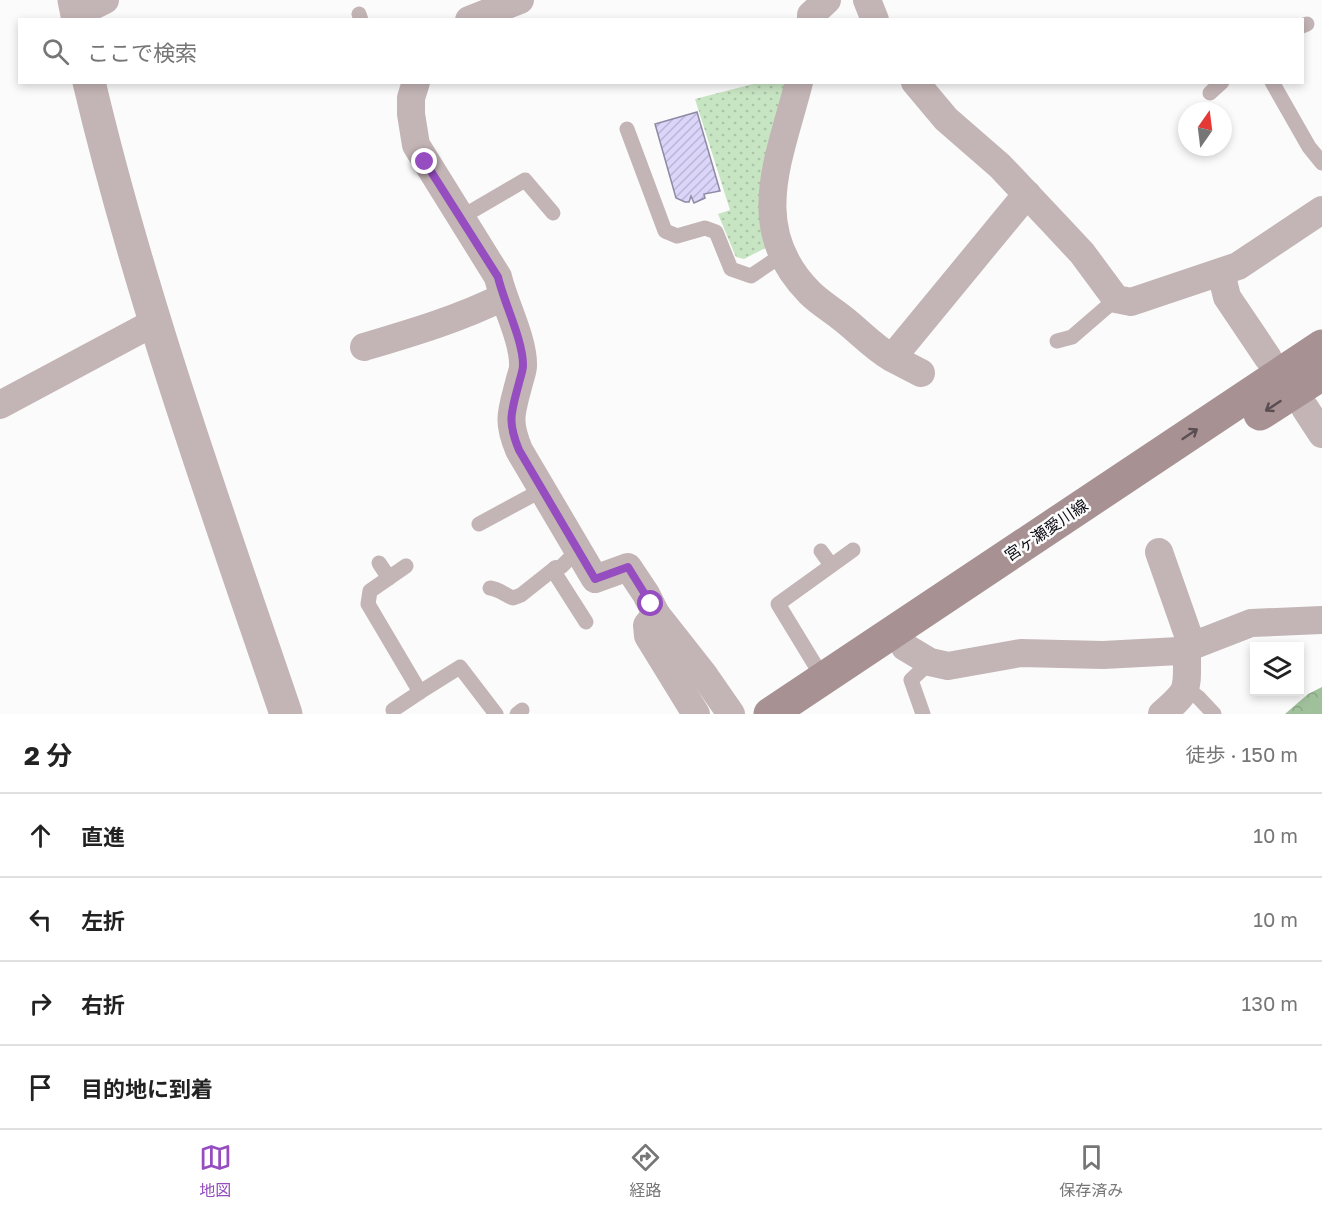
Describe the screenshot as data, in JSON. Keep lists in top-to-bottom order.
{
  "streets": {
    "main road": ["宮ヶ瀬愛川線"]
  },
  "north": "top",
  "page": {
    "search": "ここで検索",
    "heading": ["2 分", "徒歩 · 150 m"],
    "list": [
      ["直進", "10 m"],
      ["左折", "10 m"],
      ["右折", "130 m"],
      "目的地に到着"
    ],
    "nav": ["地図", "経路", "保存済み"]
  }
}
